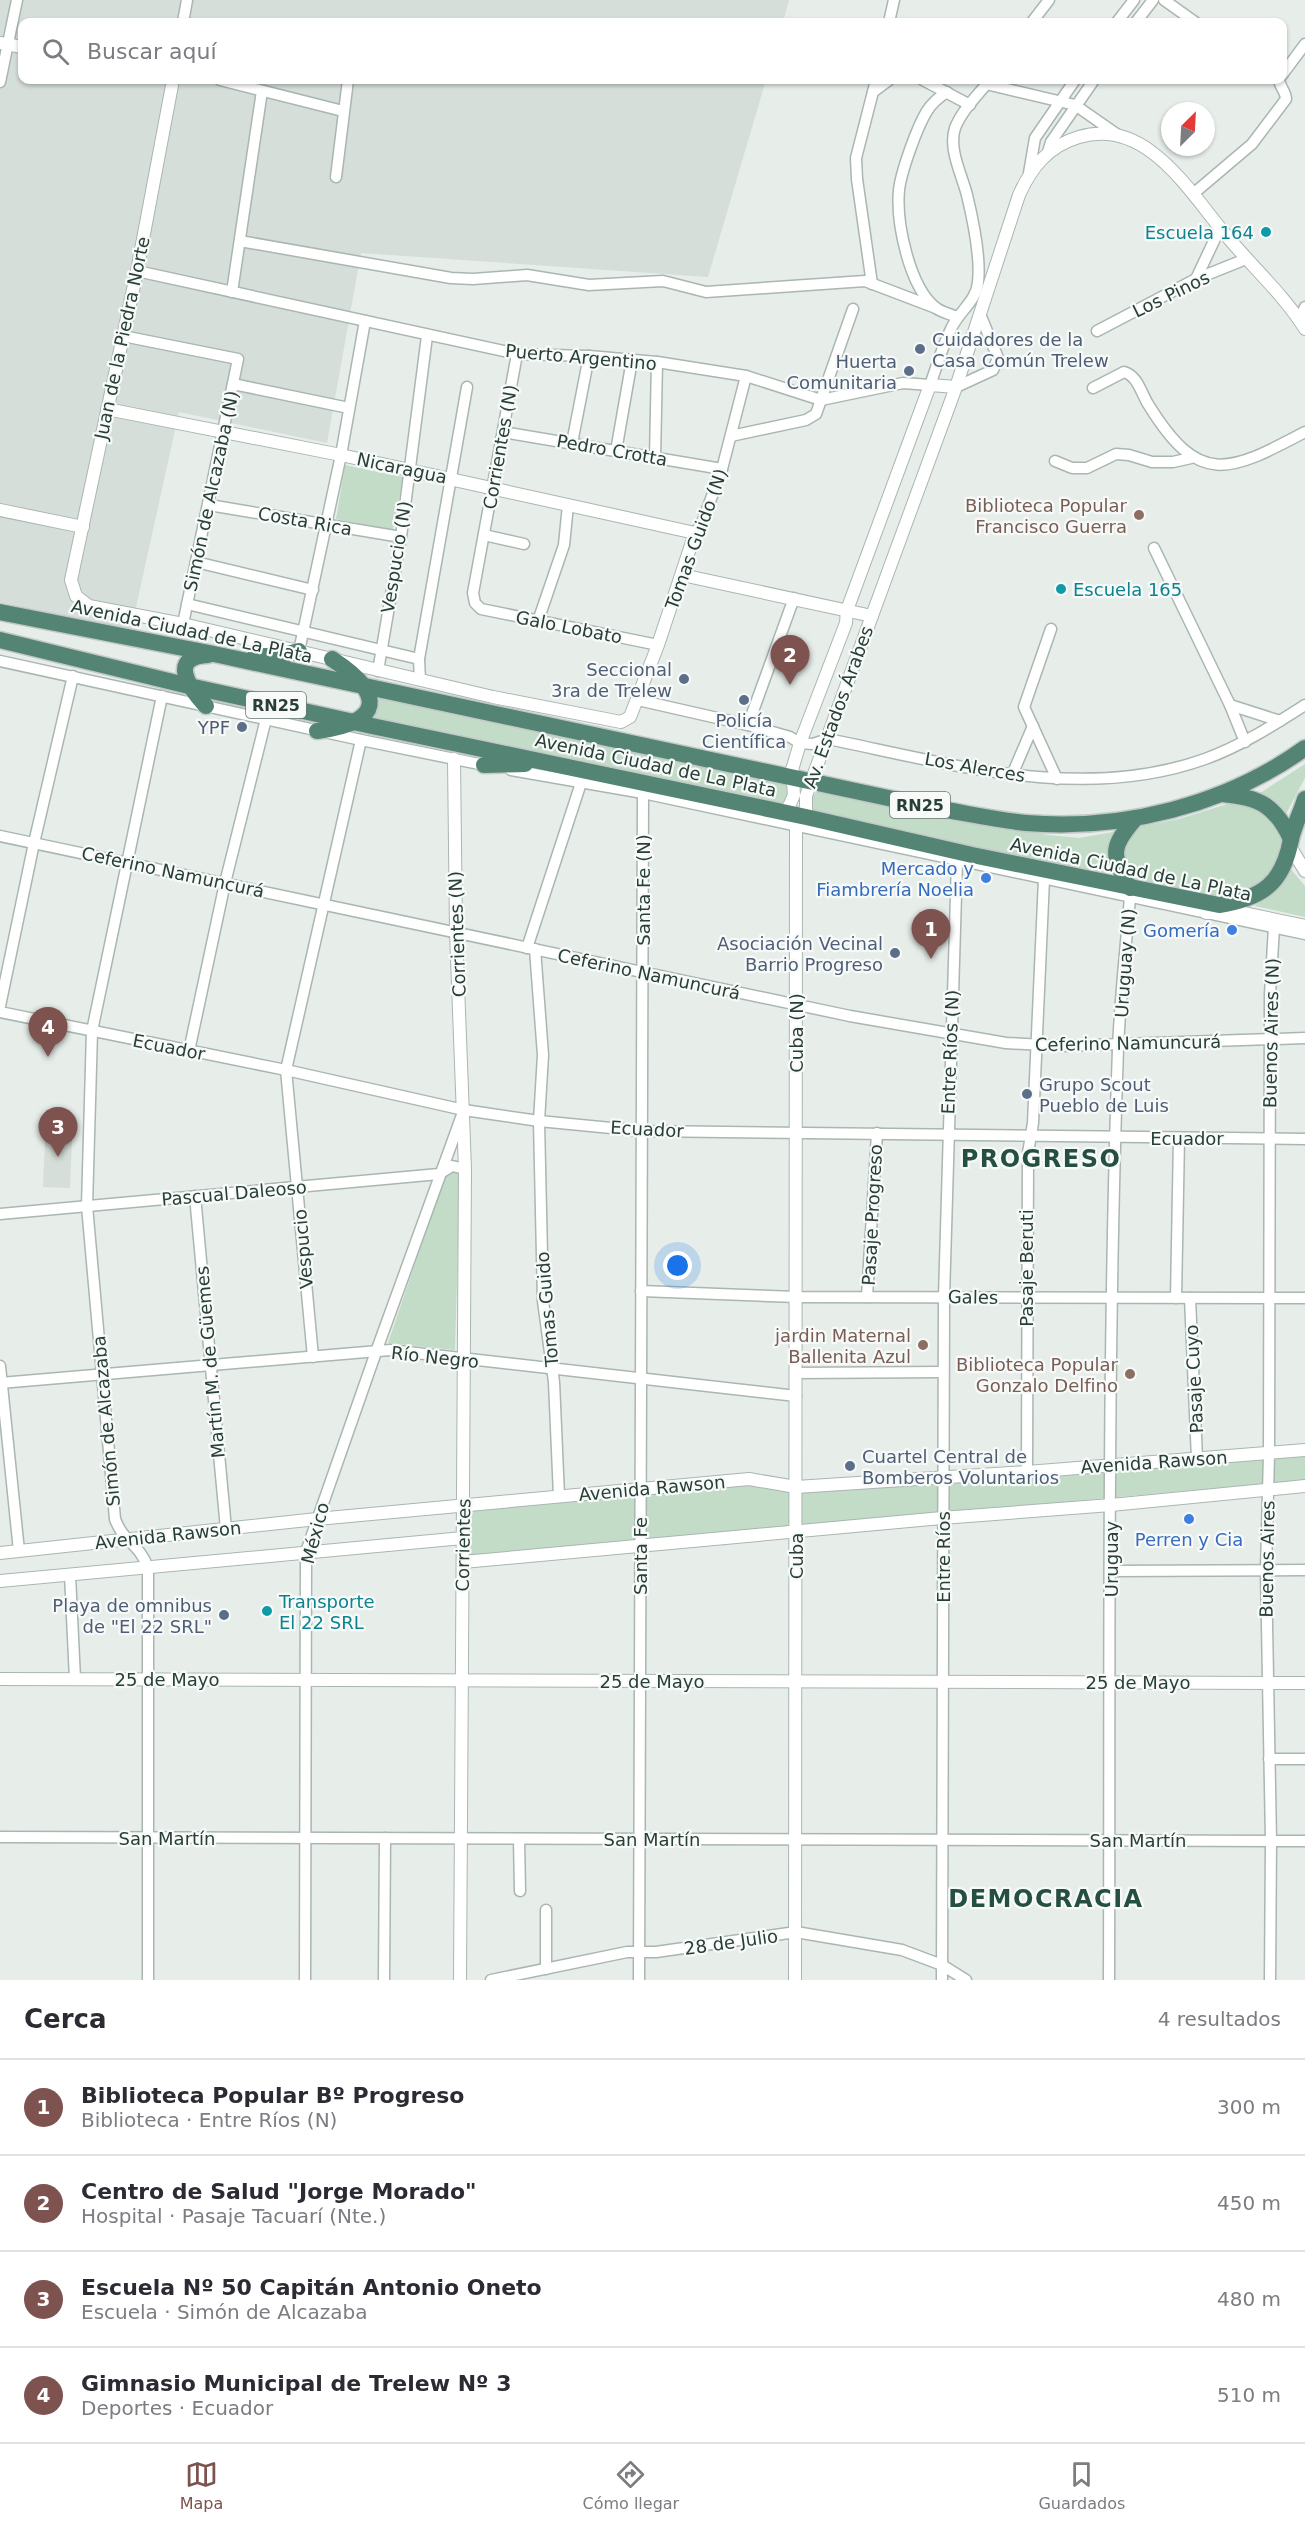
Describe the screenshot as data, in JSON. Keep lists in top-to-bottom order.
{
  "streets": {
    "highway": ["Avenida Ciudad de La Plata", "RN25"],
    "street": [
      "Los Pinos",
      "Juan de la Piedra Norte",
      "Puerto Argentino",
      "Corrientes (N)",
      "Pedro Crotta",
      "Nicaragua",
      "Simón de Alcazaba (N)",
      "Costa Rica",
      "Tomas Guido (N)",
      "Vespucio (N)",
      "Galo Lobato",
      "Av. Estados Árabes",
      "Los Alerces",
      "Ceferino Namuncurá",
      "Santa Fe (N)",
      "Uruguay (N)",
      "Cuba (N)",
      "Buenos Aires (N)",
      "Ecuador",
      "Entre Ríos (N)",
      "Pascual Daleoso",
      "Pasaje Progreso",
      "Vespucio",
      "Pasaje Beruti",
      "Gales",
      "Tomas Guido",
      "Río Negro",
      "Martín M. de Güemes",
      "Pasaje Cuyo",
      "Simón de Alcazaba",
      "Avenida Rawson",
      "México",
      "Corrientes",
      "Santa Fe",
      "Cuba",
      "Entre Ríos",
      "Uruguay",
      "Buenos Aires",
      "25 de Mayo",
      "San Martín",
      "28 de Julio"
    ]
  },
  "crossings": [
    ["Juan de la Piedra Norte", "Puerto Argentino"],
    ["Juan de la Piedra Norte", "Nicaragua"],
    ["Juan de la Piedra Norte", "Simón de Alcazaba (N)"],
    ["Juan de la Piedra Norte", "Avenida Ciudad de La Plata"],
    ["Puerto Argentino", "Corrientes (N)"],
    ["Puerto Argentino", "Tomas Guido (N)"],
    ["Puerto Argentino", "Vespucio (N)"],
    ["Puerto Argentino", "Av. Estados Árabes"],
    ["Corrientes (N)", "Pedro Crotta"],
    ["Corrientes (N)", "Nicaragua"],
    ["Corrientes (N)", "Galo Lobato"],
    ["Corrientes (N)", "Avenida Ciudad de La Plata"],
    ["Corrientes (N)", "Ceferino Namuncurá"],
    ["Corrientes (N)", "Ecuador"],
    ["Corrientes (N)", "México"],
    ["Corrientes (N)", "Corrientes"],
    ["Pedro Crotta", "Tomas Guido (N)"],
    ["Nicaragua", "Simón de Alcazaba (N)"],
    ["Nicaragua", "Tomas Guido (N)"],
    ["Nicaragua", "Vespucio (N)"],
    ["Simón de Alcazaba (N)", "Costa Rica"],
    ["Simón de Alcazaba (N)", "Avenida Ciudad de La Plata"],
    ["Costa Rica", "Vespucio (N)"],
    ["Tomas Guido (N)", "Galo Lobato"],
    ["Tomas Guido (N)", "Avenida Ciudad de La Plata"],
    ["Tomas Guido (N)", "Los Alerces"],
    ["Vespucio (N)", "Avenida Ciudad de La Plata"],
    ["Avenida Ciudad de La Plata", "RN25"],
    ["Avenida Ciudad de La Plata", "Av. Estados Árabes"],
    ["Avenida Ciudad de La Plata", "Los Alerces"],
    ["Avenida Ciudad de La Plata", "Santa Fe (N)"],
    ["Avenida Ciudad de La Plata", "Uruguay (N)"],
    ["Avenida Ciudad de La Plata", "Cuba (N)"],
    ["Avenida Ciudad de La Plata", "Buenos Aires (N)"],
    ["Avenida Ciudad de La Plata", "Entre Ríos (N)"],
    ["Avenida Ciudad de La Plata", "Pasaje Beruti"],
    ["RN25", "Uruguay (N)"],
    ["Av. Estados Árabes", "Los Alerces"],
    ["Av. Estados Árabes", "Cuba (N)"],
    ["Ceferino Namuncurá", "Santa Fe (N)"],
    ["Ceferino Namuncurá", "Uruguay (N)"],
    ["Ceferino Namuncurá", "Cuba (N)"],
    ["Ceferino Namuncurá", "Buenos Aires (N)"],
    ["Ceferino Namuncurá", "Entre Ríos (N)"],
    ["Ceferino Namuncurá", "Pasaje Beruti"],
    ["Santa Fe (N)", "Ecuador"],
    ["Santa Fe (N)", "Santa Fe"],
    ["Uruguay (N)", "Ecuador"],
    ["Uruguay (N)", "Uruguay"],
    ["Cuba (N)", "Ecuador"],
    ["Cuba (N)", "Cuba"],
    ["Buenos Aires (N)", "Ecuador"],
    ["Buenos Aires (N)", "Buenos Aires"],
    ["Ecuador", "Entre Ríos (N)"],
    ["Ecuador", "Pasaje Progreso"],
    ["Ecuador", "Vespucio"],
    ["Ecuador", "Pasaje Beruti"],
    ["Ecuador", "Tomas Guido"],
    ["Ecuador", "Simón de Alcazaba"],
    ["Ecuador", "México"],
    ["Ecuador", "Corrientes"],
    ["Ecuador", "Santa Fe"],
    ["Ecuador", "Cuba"],
    ["Ecuador", "Entre Ríos"],
    ["Ecuador", "Uruguay"],
    ["Ecuador", "Buenos Aires"],
    ["Entre Ríos (N)", "Entre Ríos"],
    ["Pascual Daleoso", "Vespucio"],
    ["Pascual Daleoso", "Martín M. de Güemes"],
    ["Pascual Daleoso", "Simón de Alcazaba"],
    ["Pascual Daleoso", "México"],
    ["Pascual Daleoso", "Corrientes"],
    ["Pasaje Progreso", "Gales"],
    ["Vespucio", "Río Negro"],
    ["Pasaje Beruti", "Gales"],
    ["Pasaje Beruti", "Avenida Rawson"],
    ["Gales", "Pasaje Cuyo"],
    ["Gales", "Santa Fe"],
    ["Gales", "Cuba"],
    ["Gales", "Entre Ríos"],
    ["Gales", "Uruguay"],
    ["Gales", "Buenos Aires"],
    ["Tomas Guido", "Río Negro"],
    ["Tomas Guido", "Avenida Rawson"],
    ["Río Negro", "Martín M. de Güemes"],
    ["Río Negro", "Simón de Alcazaba"],
    ["Río Negro", "México"],
    ["Río Negro", "Corrientes"],
    ["Río Negro", "Santa Fe"],
    ["Río Negro", "Cuba"],
    ["Martín M. de Güemes", "Avenida Rawson"],
    ["Pasaje Cuyo", "Avenida Rawson"],
    ["Simón de Alcazaba", "Avenida Rawson"],
    ["Avenida Rawson", "México"],
    ["Avenida Rawson", "Corrientes"],
    ["Avenida Rawson", "Santa Fe"],
    ["Avenida Rawson", "Cuba"],
    ["Avenida Rawson", "Entre Ríos"],
    ["Avenida Rawson", "Uruguay"],
    ["Avenida Rawson", "Buenos Aires"],
    ["México", "Corrientes"],
    ["México", "25 de Mayo"],
    ["México", "San Martín"],
    ["Corrientes", "25 de Mayo"],
    ["Corrientes", "San Martín"],
    ["Santa Fe", "25 de Mayo"],
    ["Santa Fe", "San Martín"],
    ["Santa Fe", "28 de Julio"],
    ["Cuba", "25 de Mayo"],
    ["Cuba", "San Martín"],
    ["Cuba", "28 de Julio"],
    ["Entre Ríos", "25 de Mayo"],
    ["Entre Ríos", "San Martín"],
    ["Entre Ríos", "28 de Julio"],
    ["Uruguay", "25 de Mayo"],
    ["Uruguay", "San Martín"],
    ["Buenos Aires", "25 de Mayo"],
    ["Buenos Aires", "San Martín"]
  ],
  "districts": ["PROGRESO", "DEMOCRACIA"],
  "places": [
    "Escuela 164",
    "Cuidadores de la Casa Común Trelew",
    "Huerta Comunitaria",
    "Biblioteca Popular Francisco Guerra",
    "Escuela 165",
    "Seccional 3ra de Trelew",
    "Policía Científica",
    "YPF",
    "Mercado y Fiambrería Noelia",
    "Gomería",
    "Asociación Vecinal Barrio Progreso",
    "Grupo Scout Pueblo de Luis",
    "jardin Maternal Ballenita Azul",
    "Biblioteca Popular Gonzalo Delfino",
    "Cuartel Central de Bomberos Voluntarios",
    "Perren y Cia",
    "Transporte El 22 SRL",
    "Playa de omnibus de \"El 22 SRL\""
  ],
  "north": "top right",
  "page": {
    "search": "Buscar aquí",
    "pins": [
      "2",
      "1",
      "4",
      "3"
    ],
    "heading": ["Cerca", "4 resultados"],
    "list": [
      {
        "mark": "1",
        "name": "Biblioteca Popular Bº Progreso",
        "note": "Biblioteca · Entre Ríos (N)",
        "value": "300 m"
      },
      {
        "mark": "2",
        "name": "Centro de Salud \"Jorge Morado\"",
        "note": "Hospital · Pasaje Tacuarí (Nte.)",
        "value": "450 m"
      },
      {
        "mark": "3",
        "name": "Escuela Nº 50 Capitán Antonio Oneto",
        "note": "Escuela · Simón de Alcazaba",
        "value": "480 m"
      },
      {
        "mark": "4",
        "name": "Gimnasio Municipal de Trelew Nº 3",
        "note": "Deportes · Ecuador",
        "value": "510 m"
      }
    ],
    "nav": ["Mapa", "Cómo llegar", "Guardados"]
  }
}
